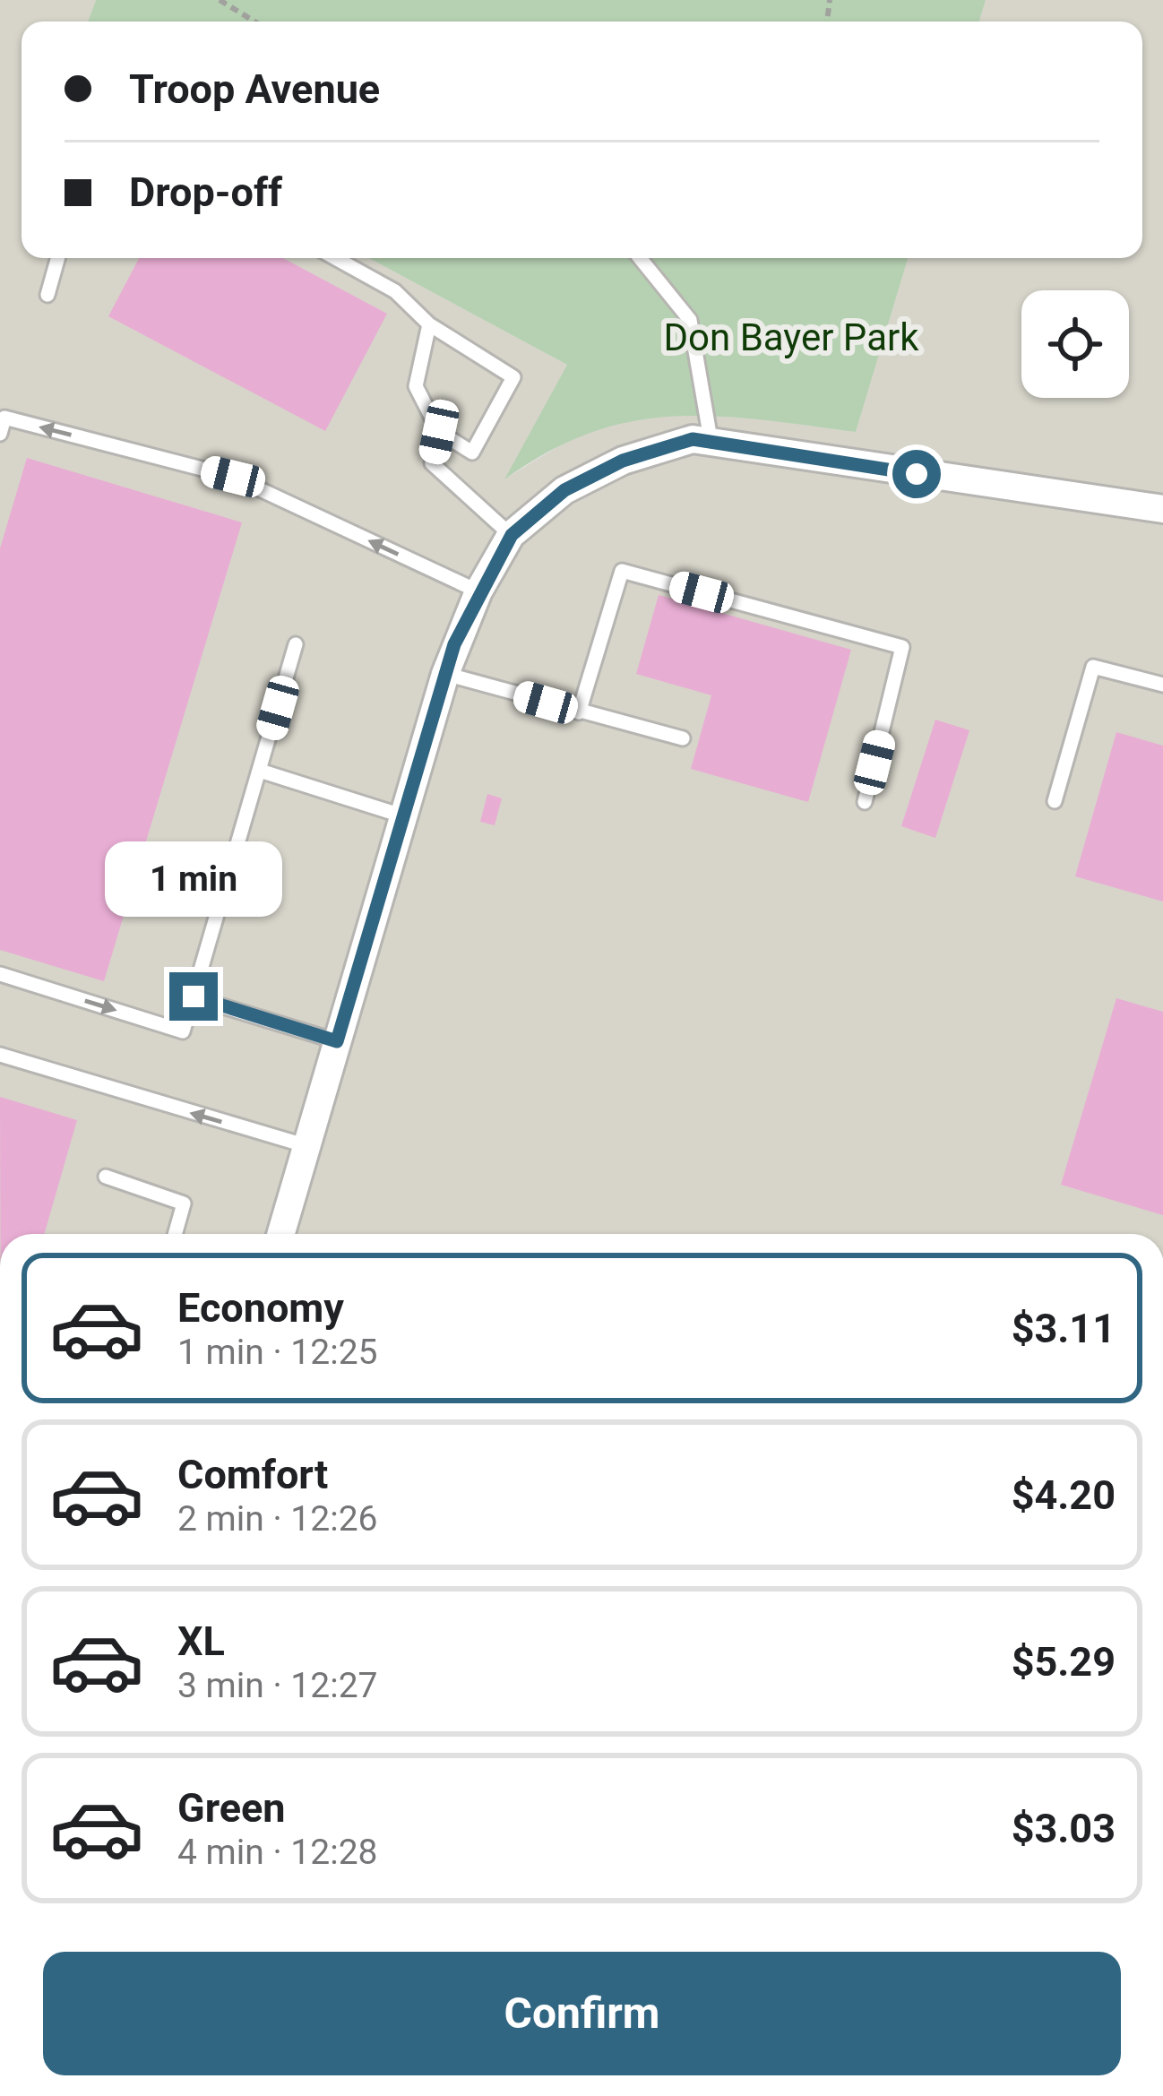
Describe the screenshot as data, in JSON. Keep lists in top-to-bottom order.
{
  "parks": ["Don Bayer Park"],
  "page": {
    "banner": ["Troop Avenue", "Drop-off"],
    "bubble": "1 min",
    "list": [
      {
        "name": "Economy",
        "note": "1 min · 12:25",
        "value": "$3.11"
      },
      {
        "name": "Comfort",
        "note": "2 min · 12:26",
        "value": "$4.20"
      },
      {
        "name": "XL",
        "note": "3 min · 12:27",
        "value": "$5.29"
      },
      {
        "name": "Green",
        "note": "4 min · 12:28",
        "value": "$3.03"
      }
    ],
    "buttons": "Confirm"
  }
}
